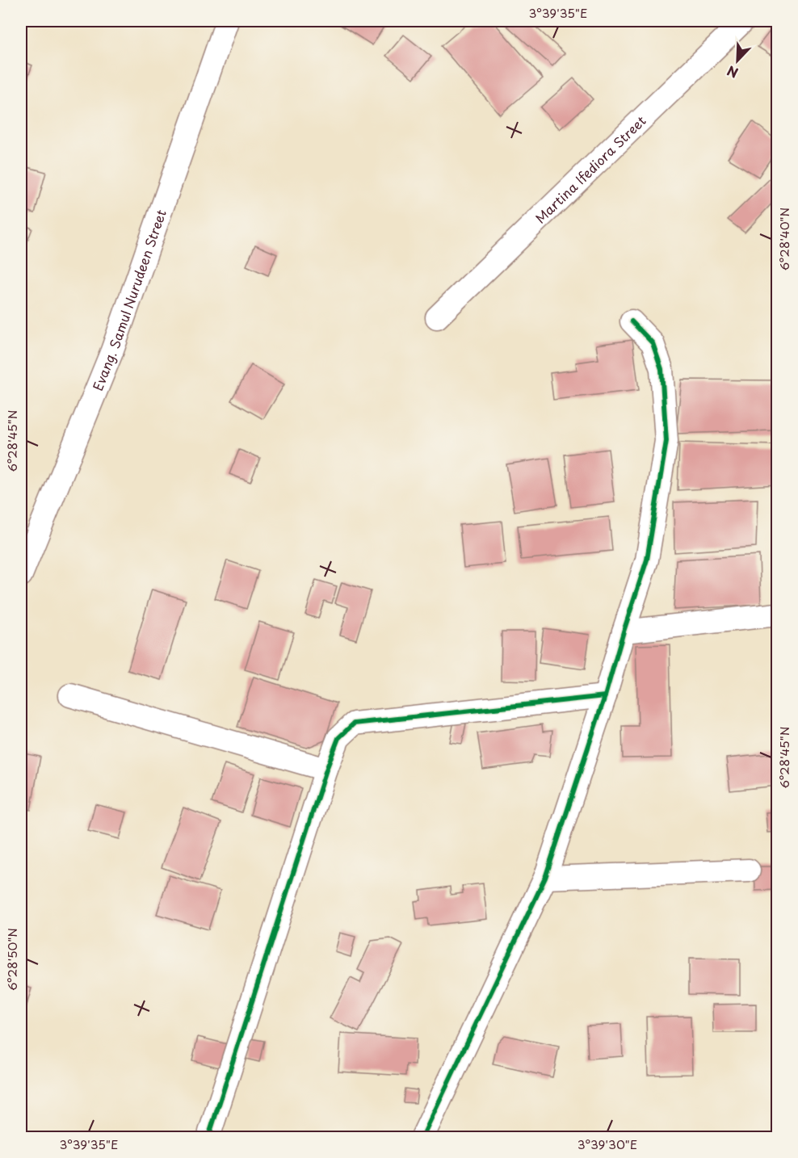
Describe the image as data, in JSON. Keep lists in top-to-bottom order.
{
  "streets": {
    "street": ["Martina Ifediora Street", "Evang. Samul Nurudeen Street"]
  },
  "north": "bottom left",
  "coordinates": [
    "3°39'35\"E",
    "6°28'40\"N",
    "6°28'45\"N",
    "6°28'50\"N",
    "3°39'30\"E"
  ]
}
